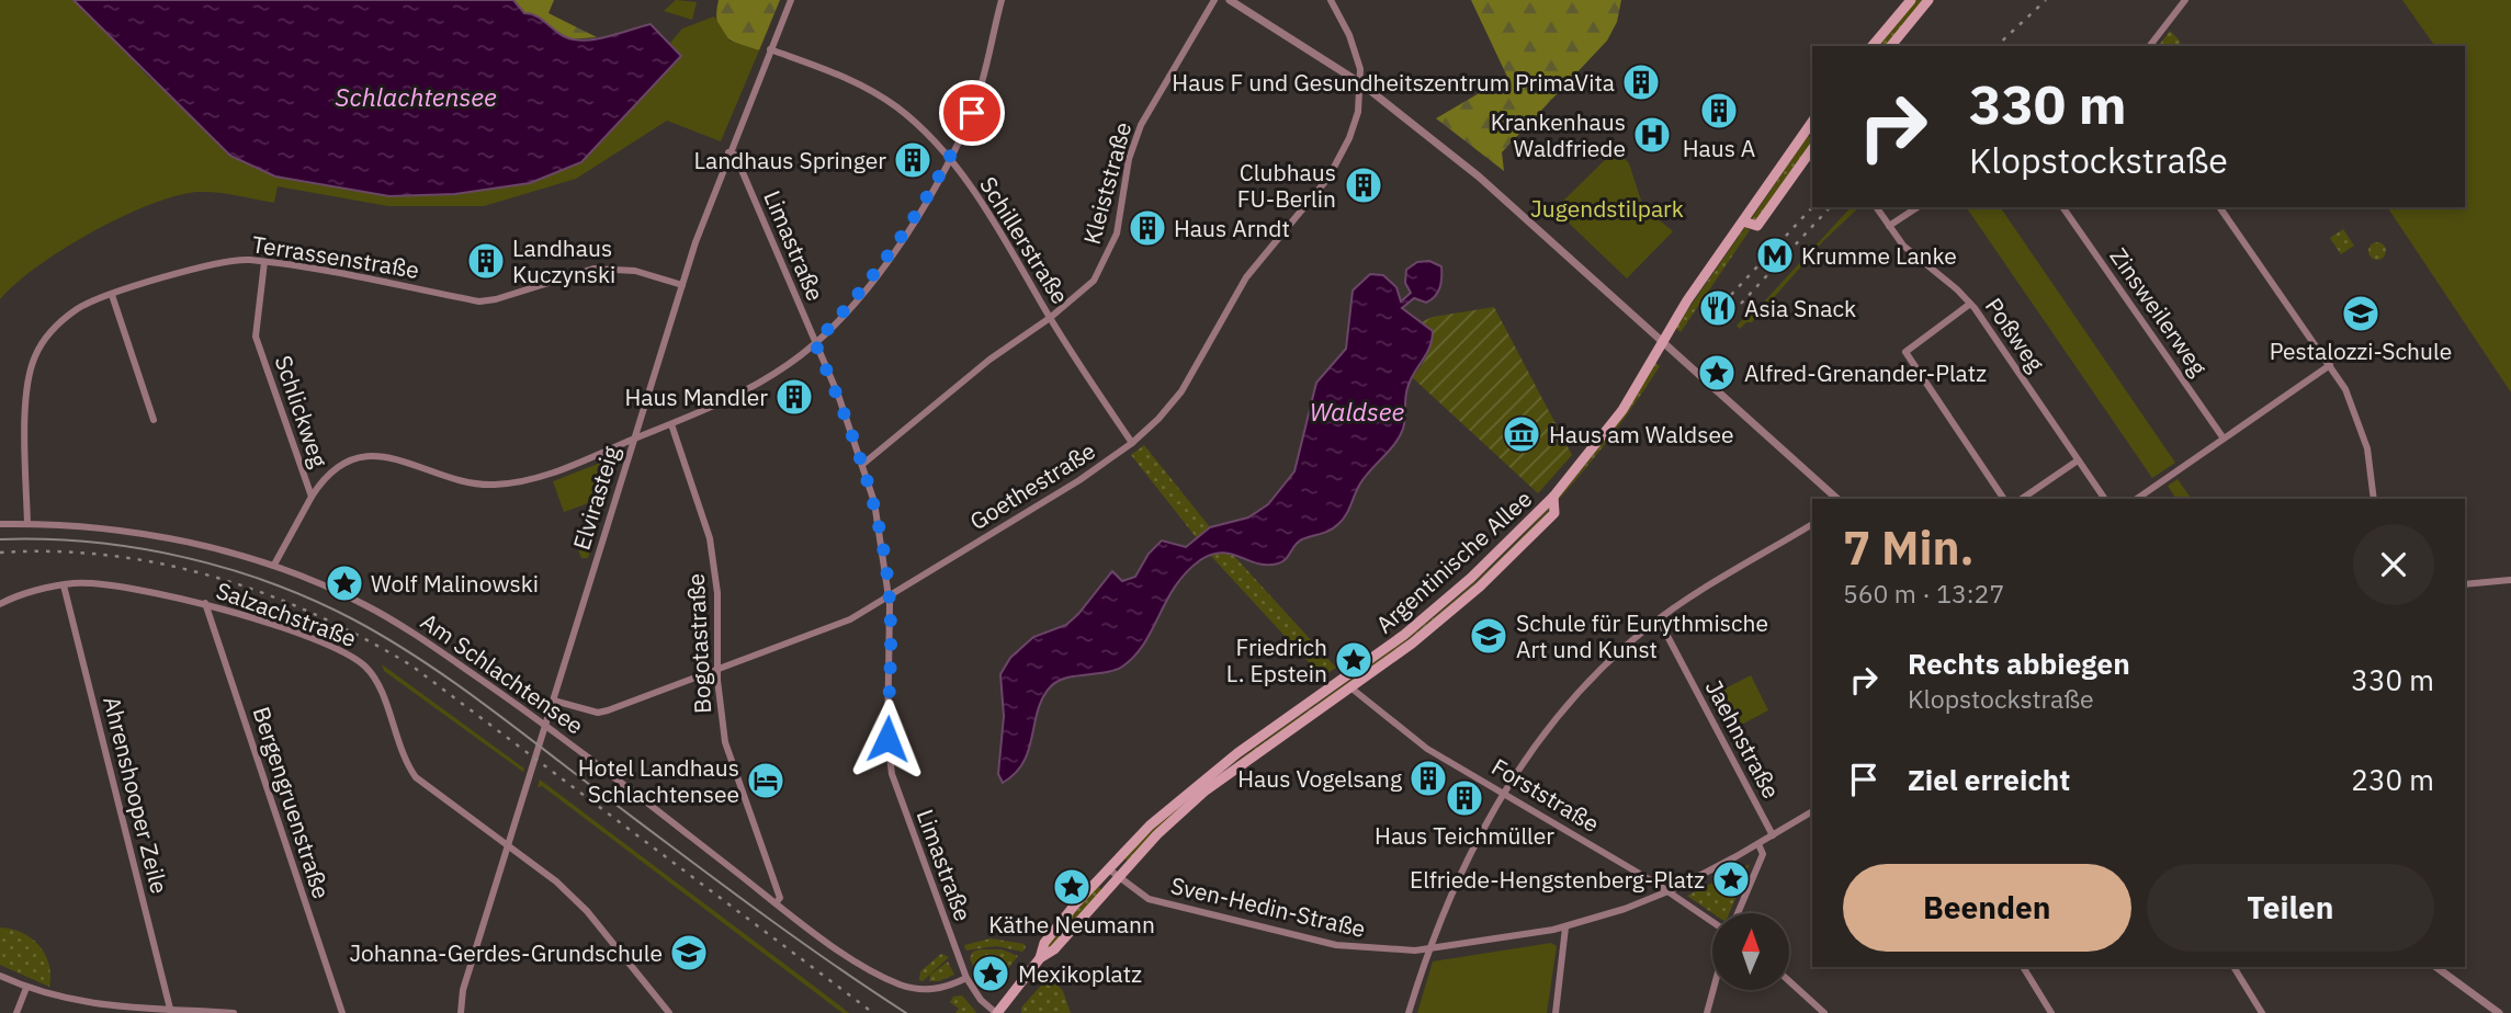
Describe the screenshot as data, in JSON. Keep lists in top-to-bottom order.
{
  "streets": {
    "main road": ["Argentinische Allee"],
    "street": [
      "Kleiststraße",
      "Schillerstraße",
      "Limastraße",
      "Terrassenstraße",
      "Zinsweilerweg",
      "Poßweg",
      "Schlickweg",
      "Goethestraße",
      "Elvirasteig",
      "Salzachstraße",
      "Bogotastraße",
      "Am Schlachtensee",
      "Jaehnstraße",
      "Ahrenshooper Zeile",
      "Forststraße",
      "Bergengruenstraße",
      "Sven-Hedin-Straße"
    ]
  },
  "crossings": [
    ["Kleiststraße", "Schillerstraße"],
    ["Kleiststraße", "Limastraße"],
    ["Schillerstraße", "Goethestraße"],
    ["Schillerstraße", "Elvirasteig"],
    ["Limastraße", "Goethestraße"],
    ["Limastraße", "Elvirasteig"],
    ["Limastraße", "Argentinische Allee"],
    ["Limastraße", "Am Schlachtensee"],
    ["Terrassenstraße", "Schlickweg"],
    ["Terrassenstraße", "Elvirasteig"],
    ["Terrassenstraße", "Am Schlachtensee"],
    ["Schlickweg", "Am Schlachtensee"],
    ["Goethestraße", "Elvirasteig"],
    ["Goethestraße", "Bogotastraße"],
    ["Elvirasteig", "Salzachstraße"],
    ["Elvirasteig", "Am Schlachtensee"],
    ["Argentinische Allee", "Forststraße"],
    ["Argentinische Allee", "Sven-Hedin-Straße"],
    ["Salzachstraße", "Ahrenshooper Zeile"],
    ["Salzachstraße", "Bergengruenstraße"],
    ["Bogotastraße", "Am Schlachtensee"],
    ["Jaehnstraße", "Sven-Hedin-Straße"],
    ["Forststraße", "Sven-Hedin-Straße"]
  ],
  "water": ["Schlachtensee", "Waldsee"],
  "parks": ["Jugendstilpark"],
  "places": {
    "building": [
      "Haus F und Gesundheitszentrum PrimaVita",
      "Haus A",
      "Landhaus Springer",
      "Clubhaus FU-Berlin",
      "Haus Arndt",
      "Landhaus Kuczynski",
      "Haus Mandler",
      "Haus Vogelsang",
      "Haus Teichmüller"
    ],
    "hospital": ["Krankenhaus Waldfriede"],
    "metro station": ["Krumme Lanke"],
    "restaurant": ["Asia Snack"],
    "school or university": ["Pestalozzi-Schule", "Schule für Eurythmische Art und Kunst", "Johanna-Gerdes-Grundschule"],
    "place": [
      "Alfred-Grenander-Platz",
      "Wolf Malinowski",
      "Friedrich L. Epstein",
      "Elfriede-Hengstenberg-Platz",
      "Käthe Neumann",
      "Mexikoplatz"
    ],
    "museum": ["Haus am Waldsee"],
    "hotel": ["Hotel Landhaus Schlachtensee"]
  },
  "north": "top",
  "page": {
    "turn": ["330 m", "Klopstockstraße"],
    "heading": ["7 Min.", "560 m · 13:27"],
    "list": [
      {
        "name": "Rechts abbiegen",
        "note": "Klopstockstraße",
        "value": "330 m"
      },
      {
        "name": "Ziel erreicht",
        "value": "230 m"
      }
    ],
    "buttons": ["Beenden", "Teilen"]
  }
}
